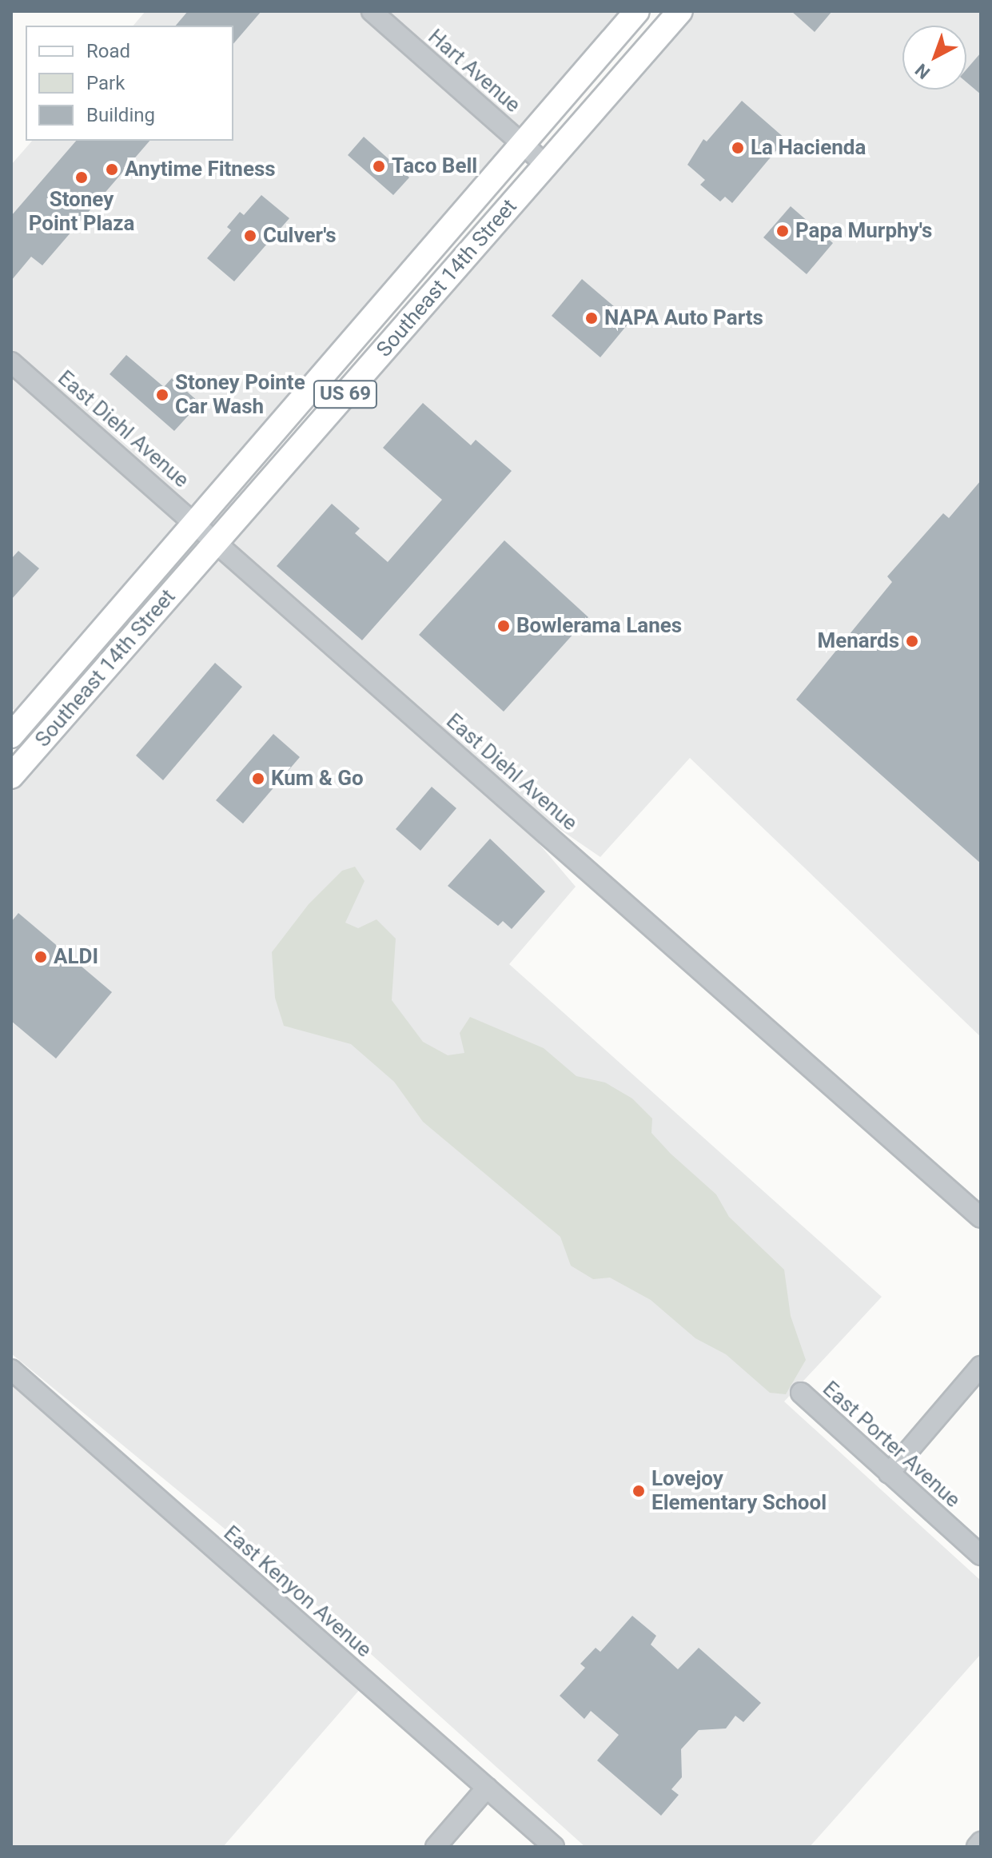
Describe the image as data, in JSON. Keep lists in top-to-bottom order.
{
  "streets": {
    "main road": ["Southeast 14th Street", "US 69"],
    "street": [
      "Hart Avenue",
      "East Diehl Avenue",
      "East Porter Avenue",
      "East Kenyon Avenue"
    ]
  },
  "crossings": [
    ["Hart Avenue", "Southeast 14th Street"],
    ["Southeast 14th Street", "East Diehl Avenue"]
  ],
  "places": [
    "La Hacienda",
    "Taco Bell",
    "Anytime Fitness",
    "Stoney Point Plaza",
    "Papa Murphy's",
    "Culver's",
    "NAPA Auto Parts",
    "Stoney Pointe Car Wash",
    "Bowlerama Lanes",
    "Menards",
    "Kum & Go",
    "ALDI",
    "Lovejoy Elementary School"
  ],
  "legend": ["Road", "Park", "Building"],
  "north": "bottom left"
}
